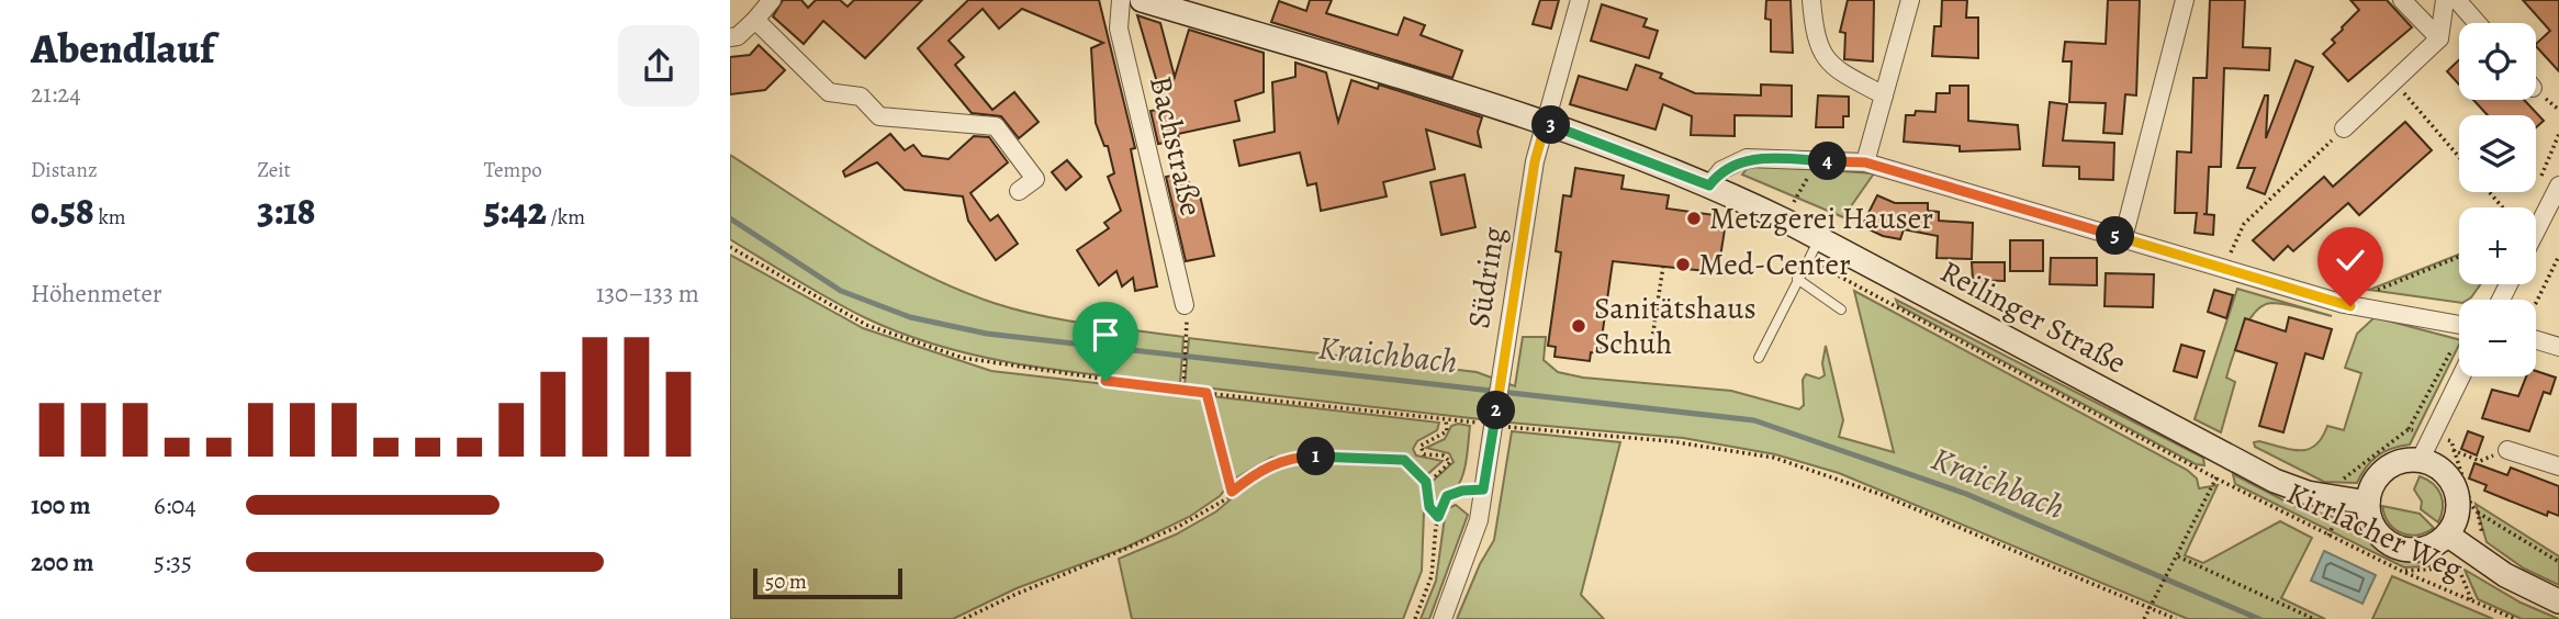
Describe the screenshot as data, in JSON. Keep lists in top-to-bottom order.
{
  "streets": {
    "main road": ["Reilinger Straße"],
    "street": ["Bachstraße", "Südring"],
    "path": ["Kirrlacher Weg"]
  },
  "crossings": [
    ["Südring", "Reilinger Straße"],
    ["Reilinger Straße", "Kirrlacher Weg"]
  ],
  "water": ["Kraichbach"],
  "places": ["Metzgerei Hauser", "Med-Center", "Sanitätshaus Schuh"],
  "scale_bar": "50 m",
  "page": {
    "heading": ["Abendlauf", "21:24"],
    "map_buttons": ["+", "−"],
    "pins": [
      "3",
      "4",
      "5",
      "2",
      "1"
    ],
    "stats": [
      ["Distanz", "0.58 km"],
      ["Zeit", "3:18"],
      ["Tempo", "5:42 /km"]
    ],
    "chart": ["Höhenmeter", "130–133 m"],
    "list": [
      {
        "name": "100 m",
        "note": "6:04"
      },
      {
        "name": "200 m",
        "note": "5:35"
      }
    ],
    "scale": "50 m"
  }
}
